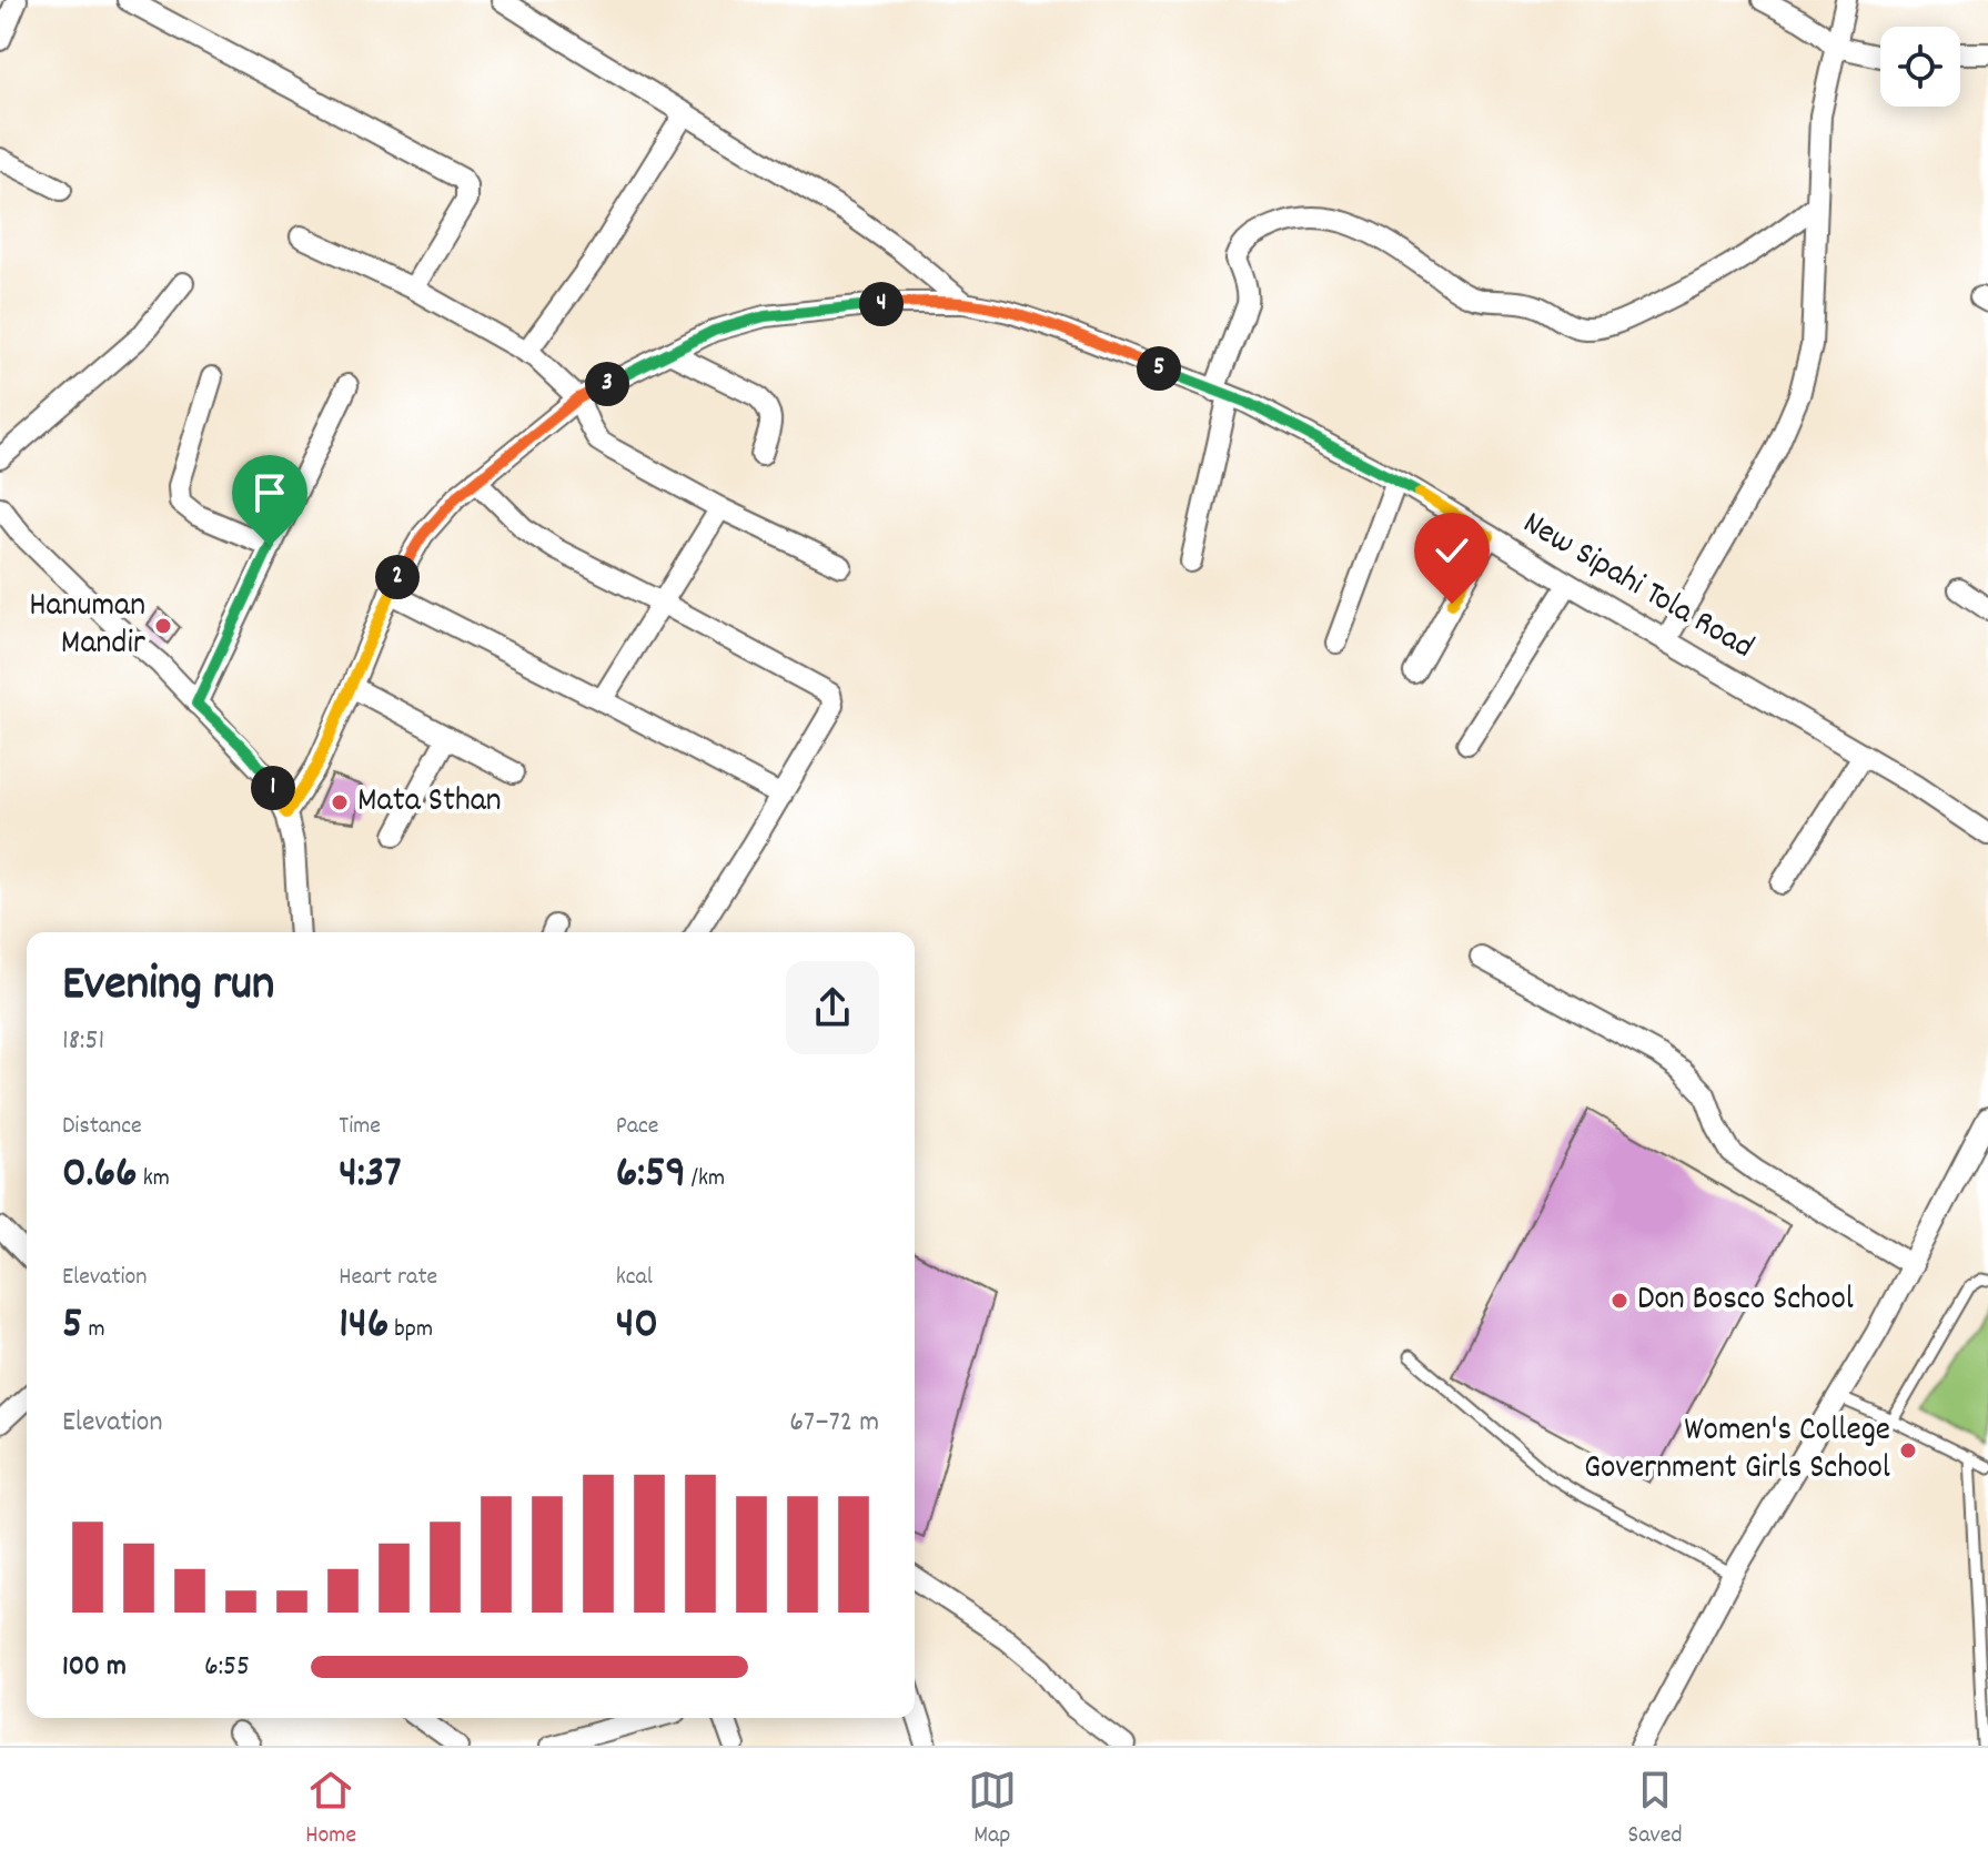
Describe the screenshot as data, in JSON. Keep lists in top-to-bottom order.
{
  "streets": {
    "street": ["New Sipahi Tola Road"]
  },
  "places": [
    "Hanuman Mandir",
    "Mata Sthan",
    "Don Bosco School",
    "Women's College Government Girls School"
  ],
  "page": {
    "pins": [
      "4",
      "5",
      "3",
      "2",
      "1"
    ],
    "heading": ["Evening run", "18:51"],
    "stats": [
      ["Distance", "0.66 km"],
      ["Time", "4:37"],
      ["Pace", "6:59 /km"],
      ["Elevation", "5 m"],
      ["Heart rate", "146 bpm"],
      ["kcal", "40"]
    ],
    "chart": ["Elevation", "67–72 m"],
    "list": [
      {
        "name": "100 m",
        "note": "6:55"
      }
    ],
    "tabs": ["Home", "Map", "Saved"]
  }
}
